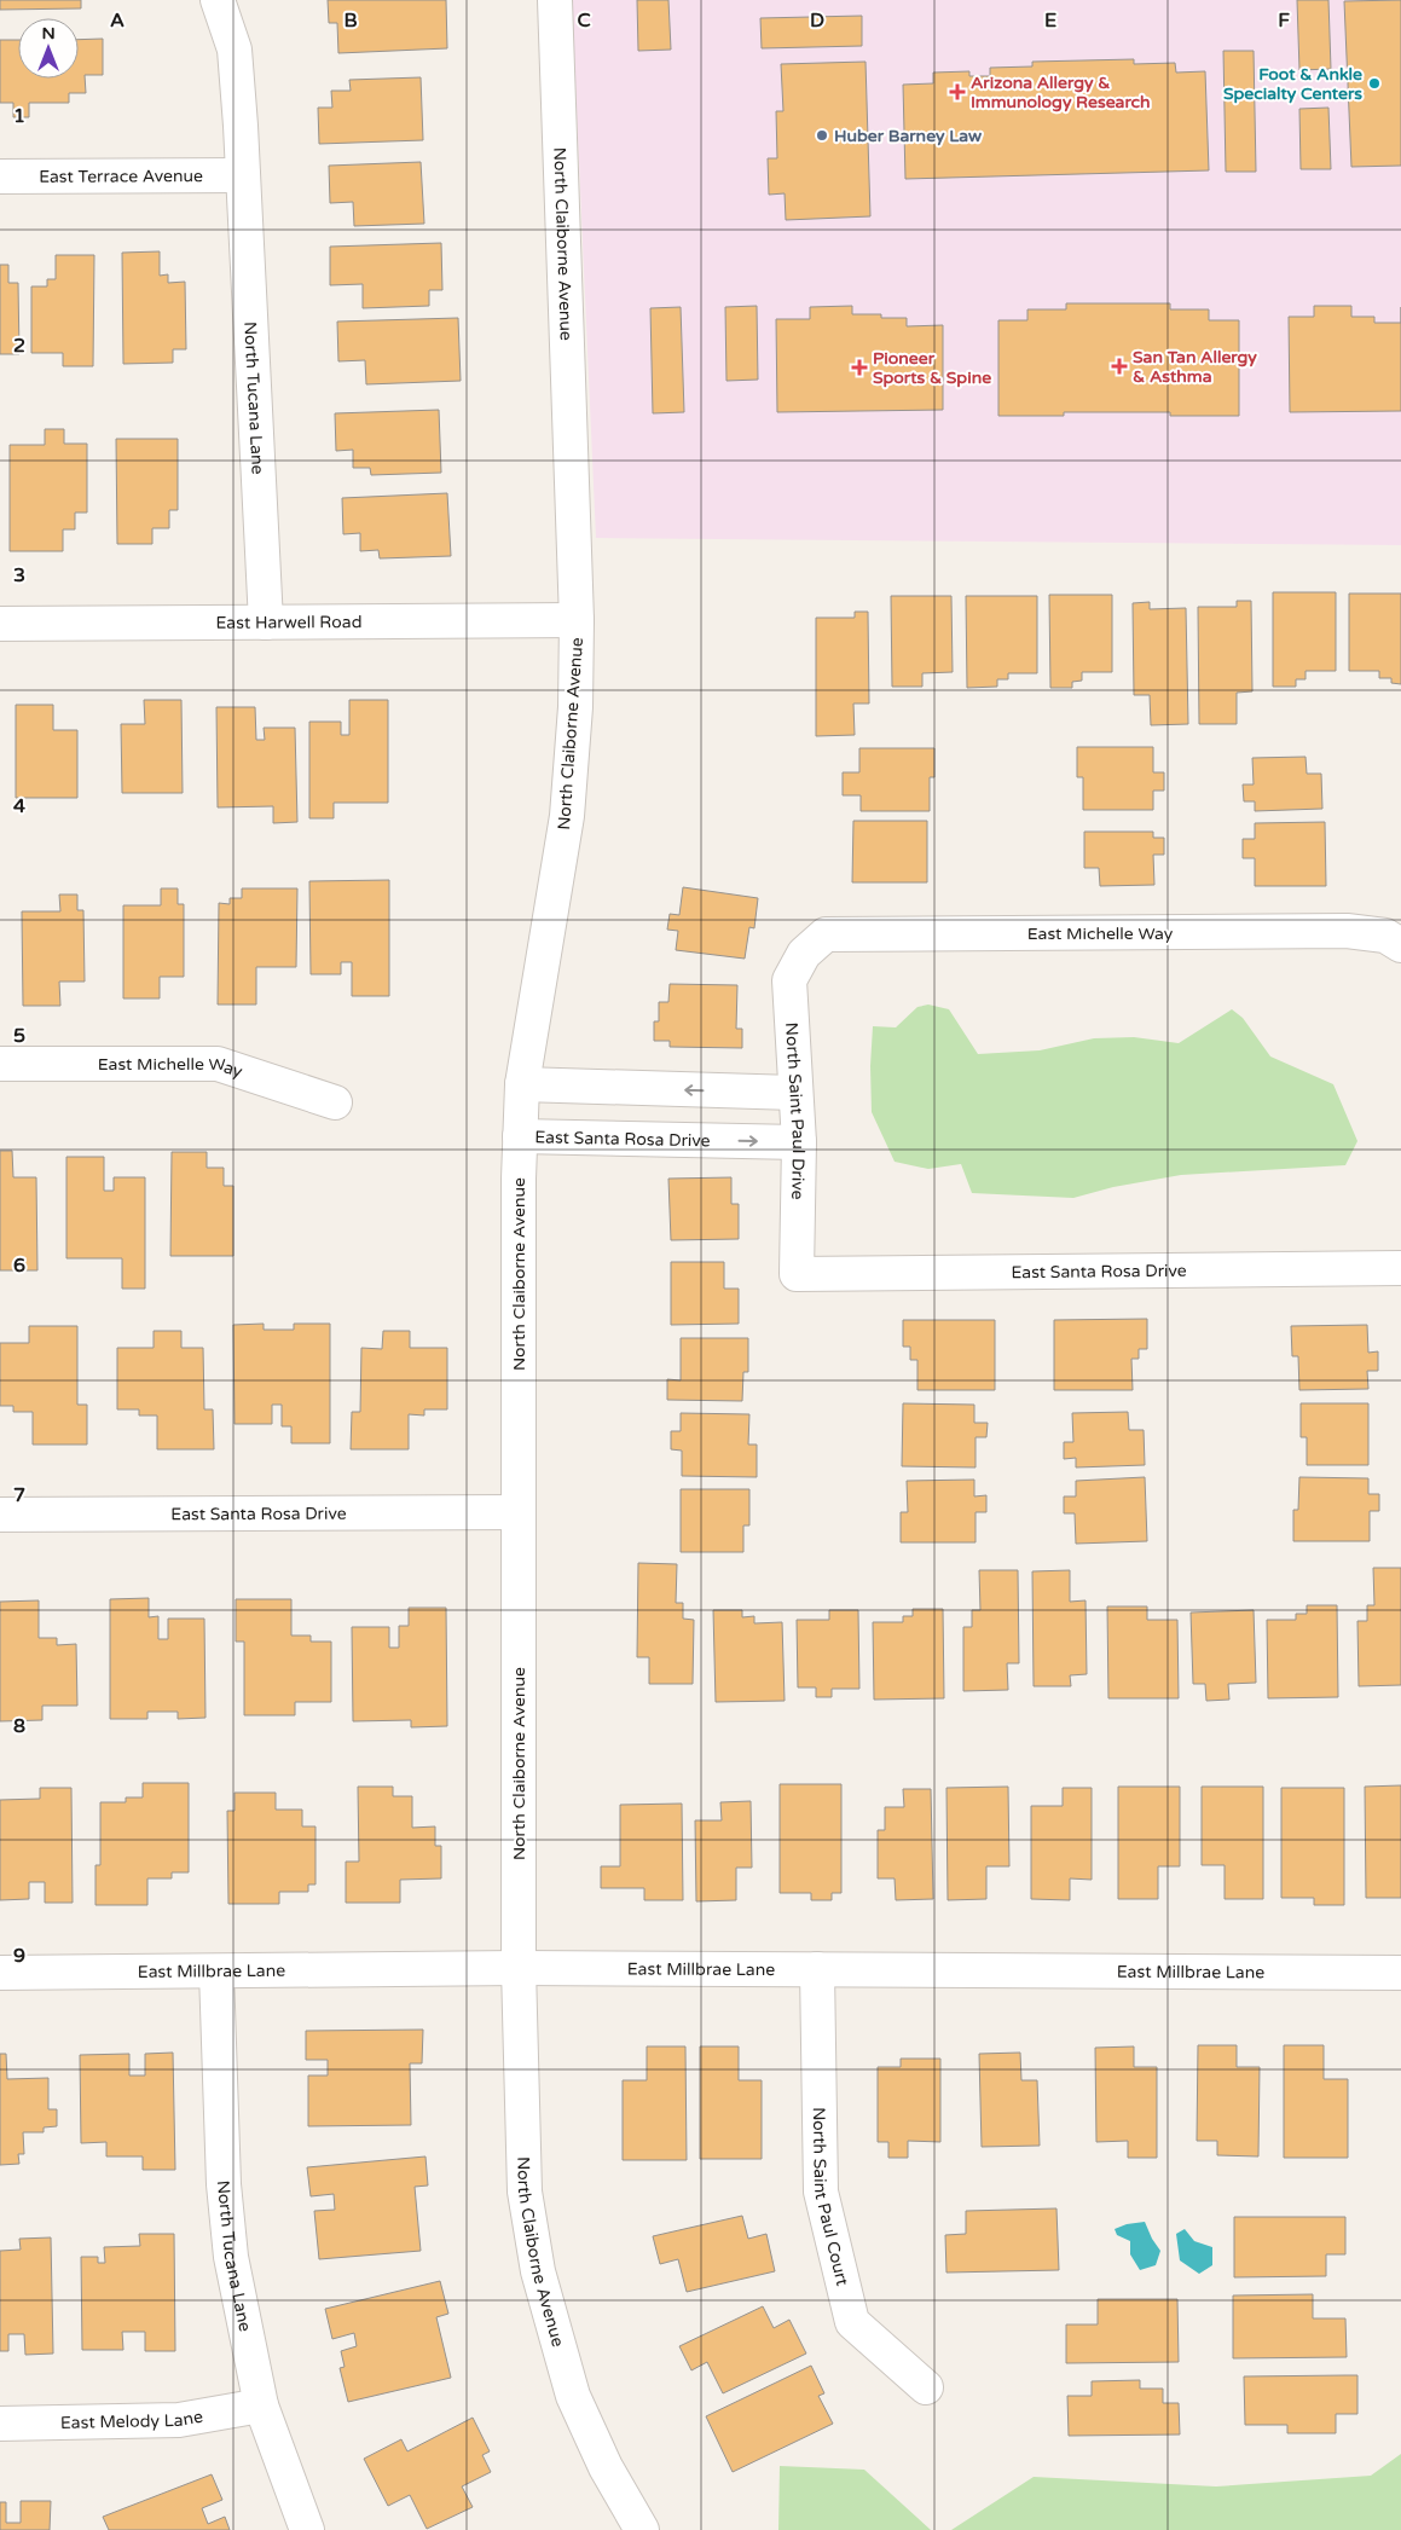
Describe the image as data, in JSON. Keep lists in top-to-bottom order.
{
  "streets": {
    "street": [
      "East Terrace Avenue",
      "North Claiborne Avenue",
      "North Tucana Lane",
      "East Harwell Road",
      "East Michelle Way",
      "North Saint Paul Drive",
      "East Santa Rosa Drive",
      "East Millbrae Lane",
      "North Saint Paul Court",
      "East Melody Lane"
    ]
  },
  "crossings": [
    ["East Terrace Avenue", "North Tucana Lane"],
    ["North Claiborne Avenue", "East Harwell Road"],
    ["North Claiborne Avenue", "East Santa Rosa Drive"],
    ["North Claiborne Avenue", "East Millbrae Lane"],
    ["North Tucana Lane", "East Harwell Road"],
    ["North Tucana Lane", "East Millbrae Lane"],
    ["North Tucana Lane", "East Melody Lane"],
    ["East Michelle Way", "North Saint Paul Drive"],
    ["North Saint Paul Drive", "East Santa Rosa Drive"],
    ["East Millbrae Lane", "North Saint Paul Court"]
  ],
  "places": {
    "other": ["Foot & Ankle Specialty Centers", "Huber Barney Law"],
    "health": ["Arizona Allergy & Immunology Research", "San Tan Allergy & Asthma", "Pioneer Sports & Spine"]
  },
  "north": "top",
  "grid": {
    "columns": [
      "A",
      "B",
      "C",
      "D",
      "E",
      "F"
    ],
    "rows": [
      "1",
      "2",
      "3",
      "4",
      "5",
      "6",
      "7",
      "8",
      "9"
    ]
  }
}
